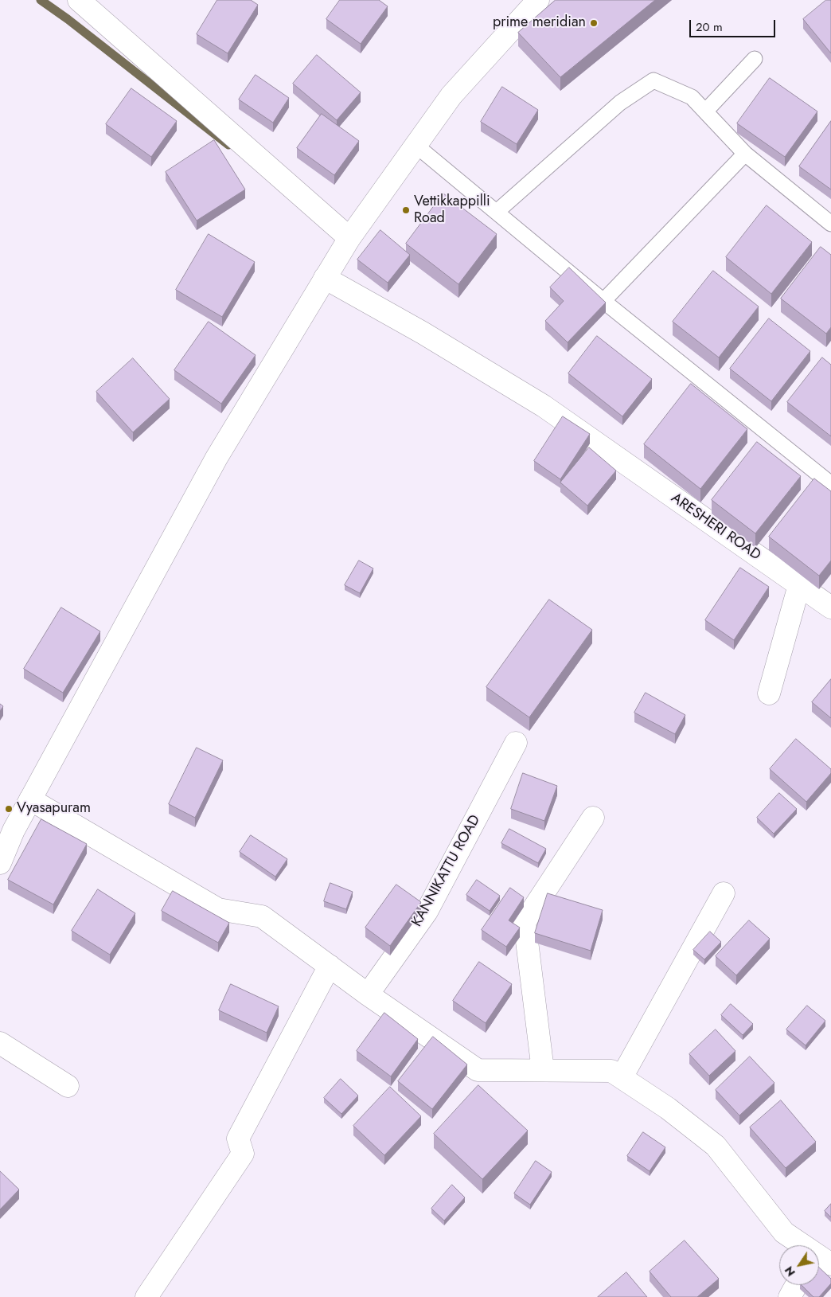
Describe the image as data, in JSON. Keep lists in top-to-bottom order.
{
  "streets": {
    "street": ["ARESHERI ROAD", "KANNIKATTU ROAD"]
  },
  "places": ["prime meridian", "Vettikkappilli Road", "Vyasapuram"],
  "scale_bar": "20 m",
  "north": "bottom left"
}
